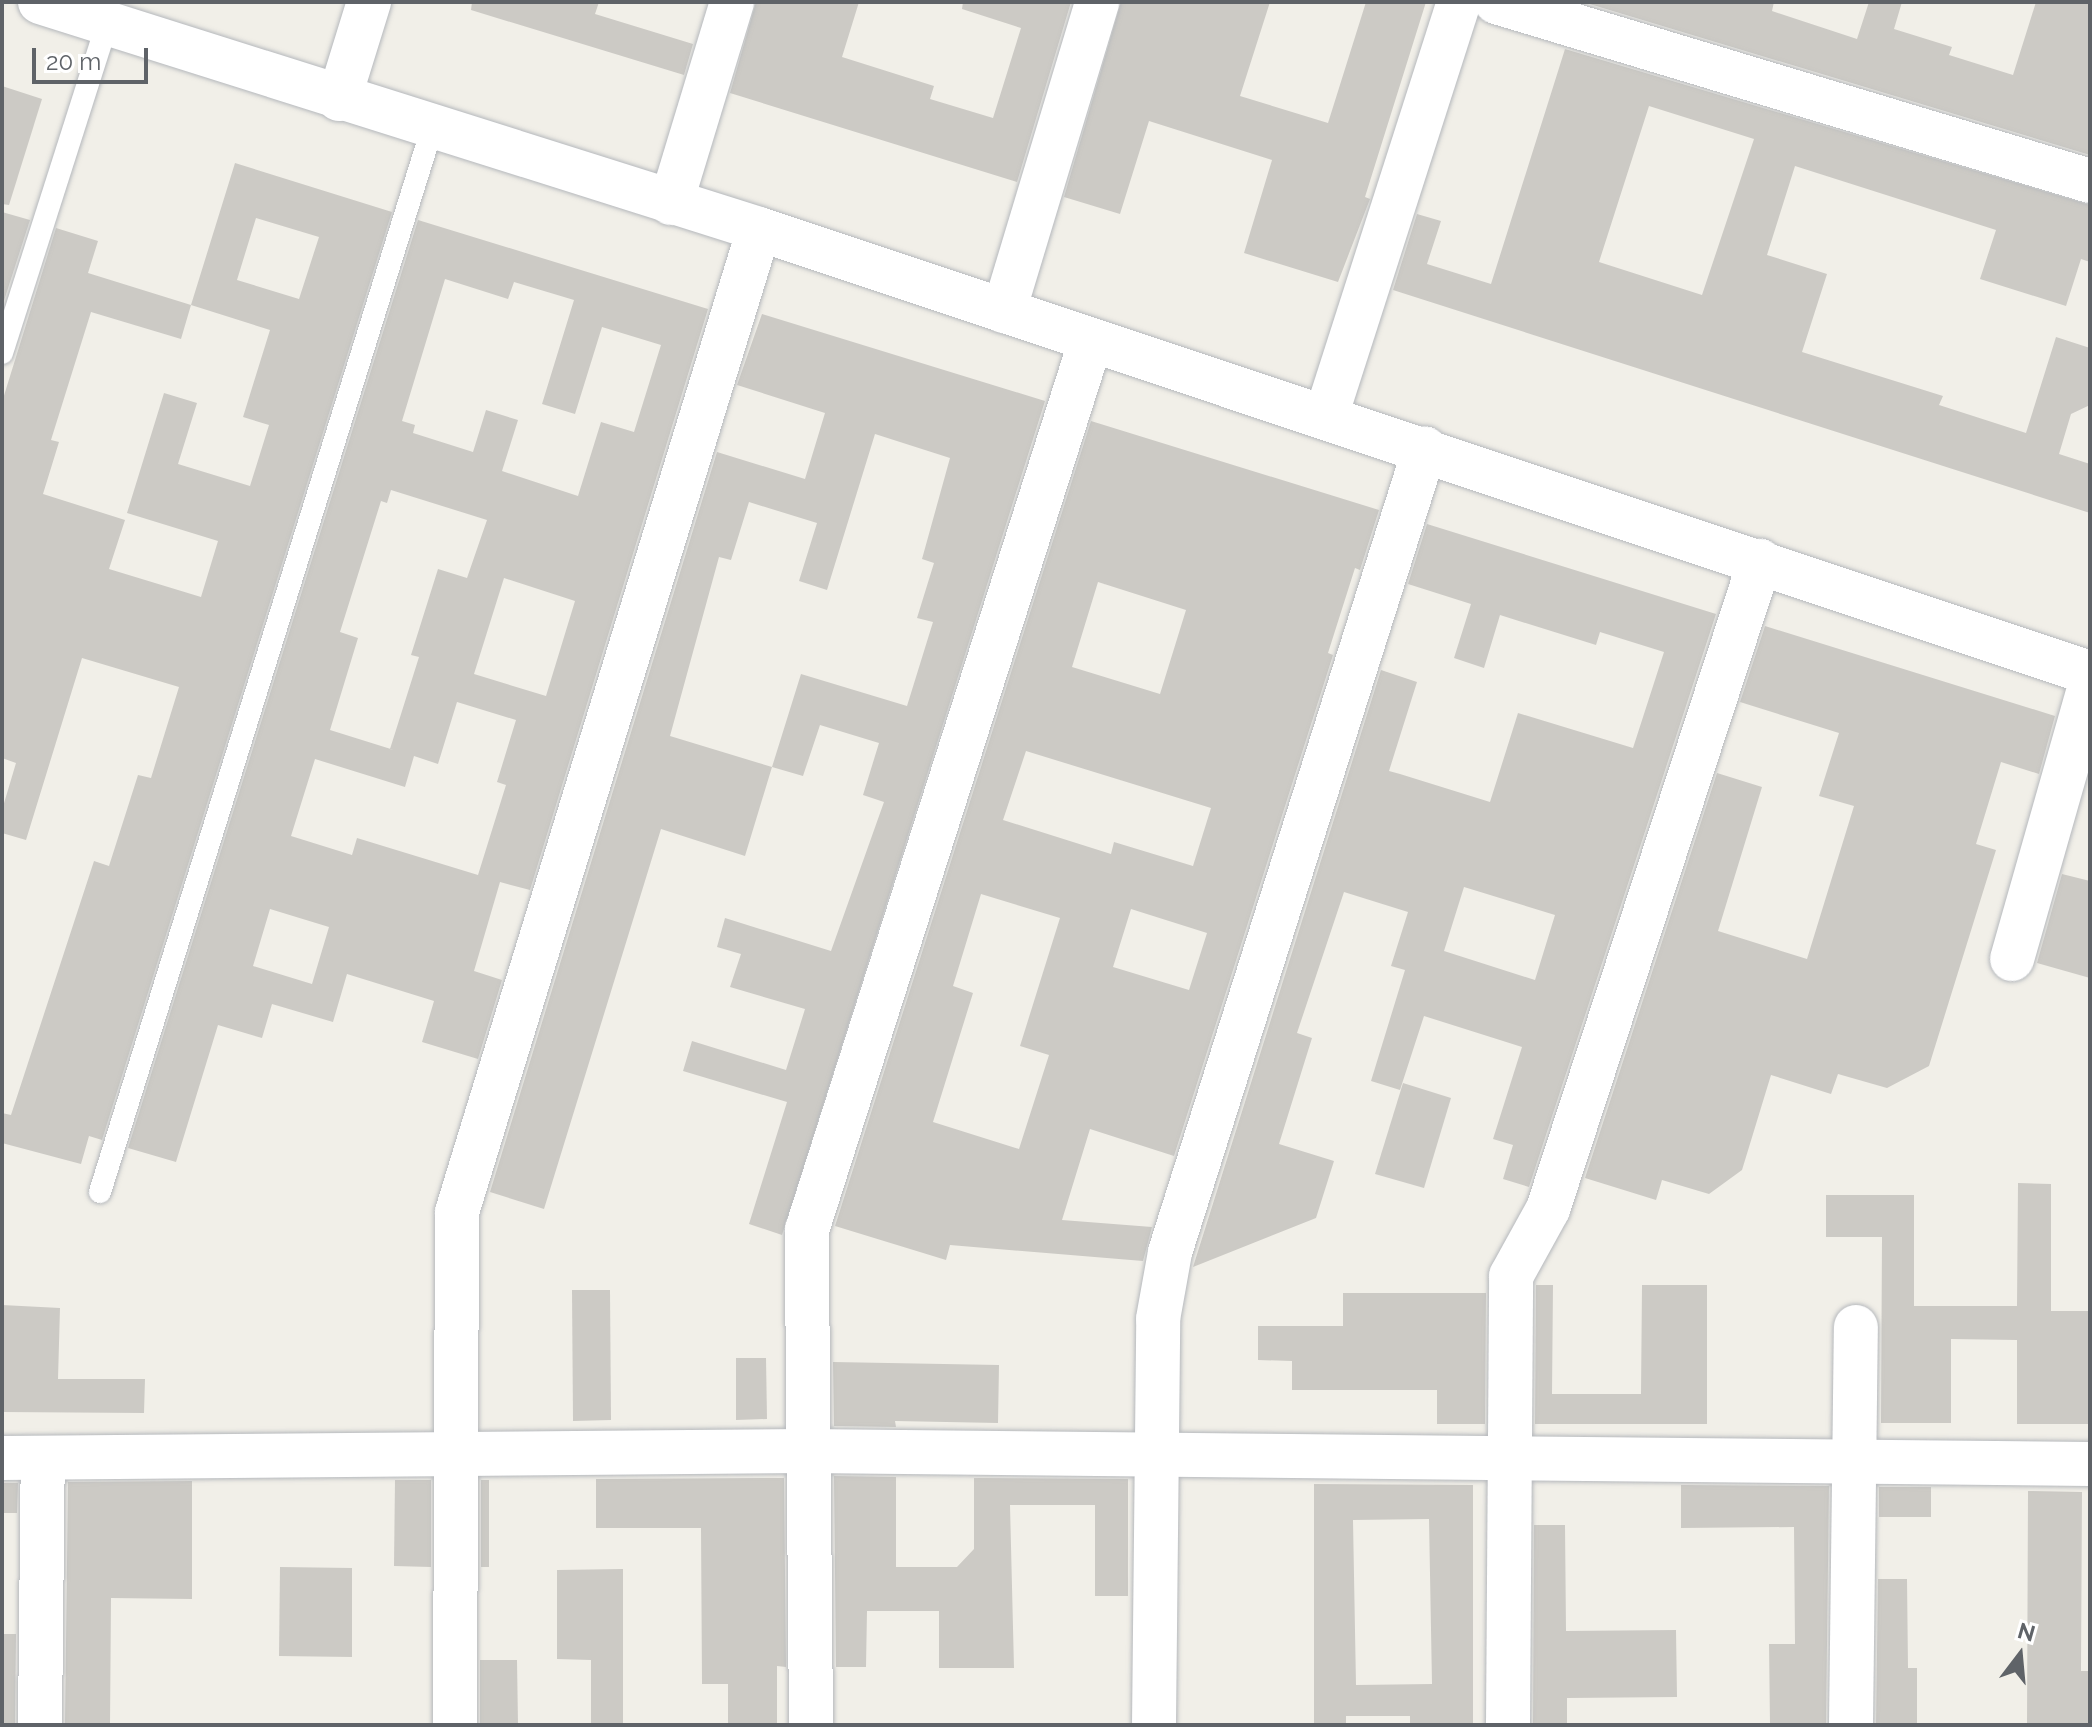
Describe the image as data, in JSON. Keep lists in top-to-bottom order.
{
  "scale_bar": "20 m",
  "north": "top"
}
